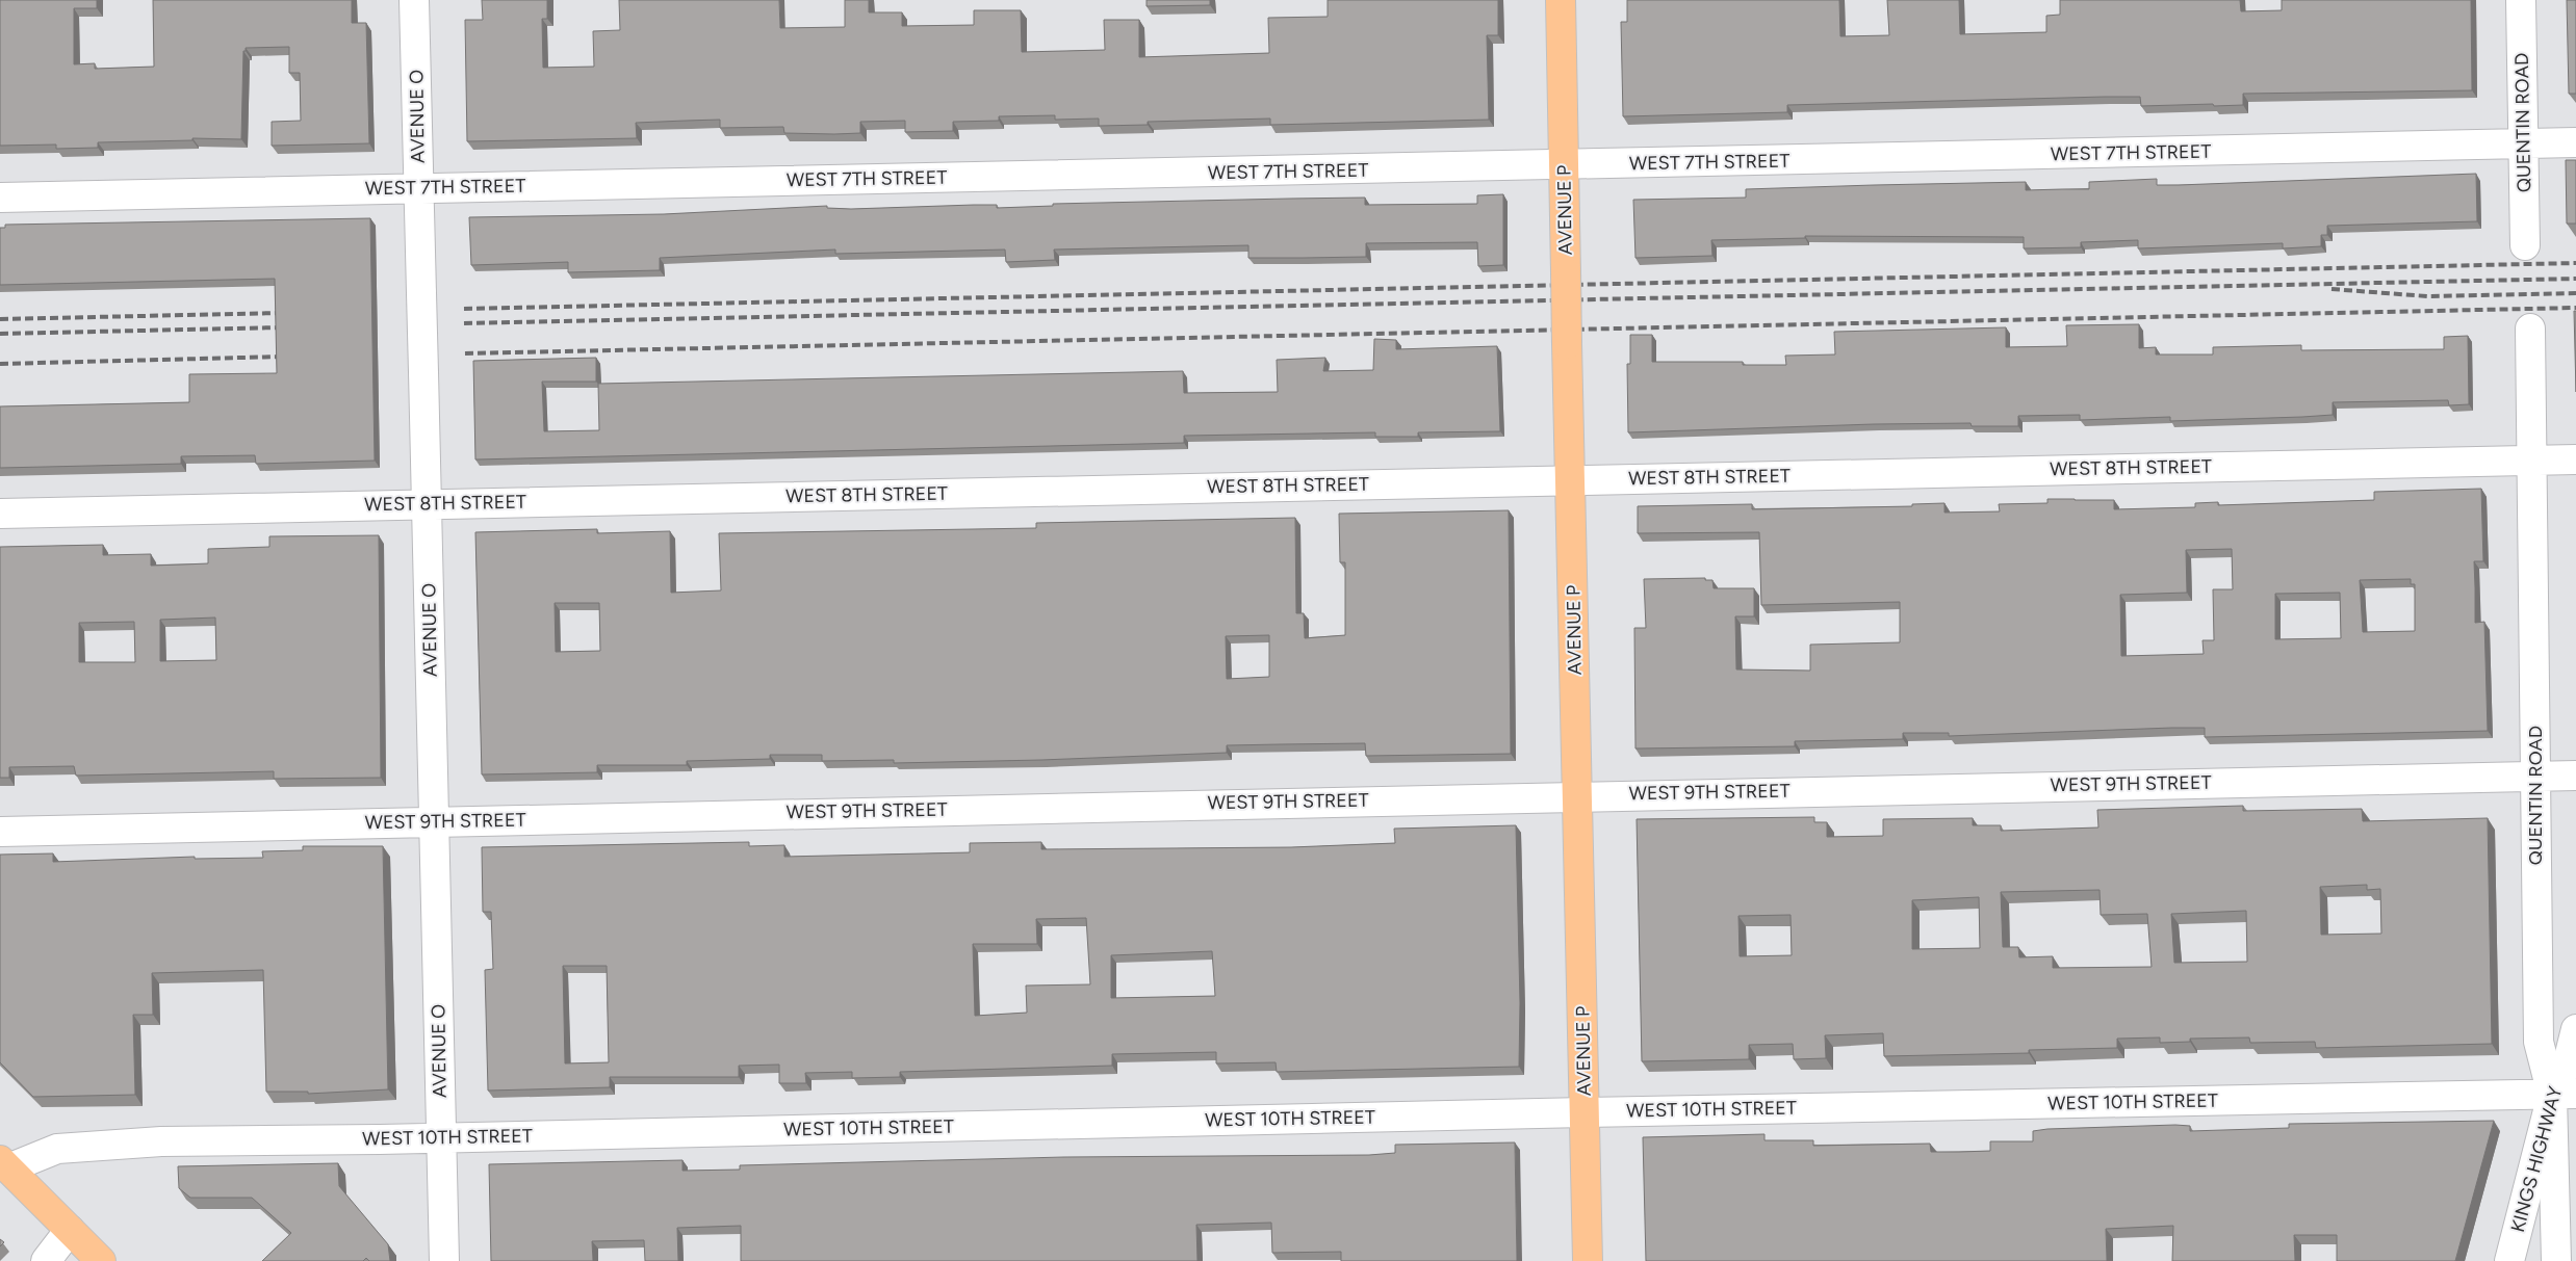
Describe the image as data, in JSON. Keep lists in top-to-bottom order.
{
  "streets": {
    "main road": ["AVENUE P"],
    "street": [
      "AVENUE O",
      "QUENTIN ROAD",
      "WEST 7TH STREET",
      "WEST 8TH STREET",
      "WEST 9TH STREET",
      "WEST 10TH STREET",
      "KINGS HIGHWAY"
    ]
  },
  "crossings": [
    ["AVENUE O", "WEST 7TH STREET"],
    ["AVENUE O", "WEST 8TH STREET"],
    ["AVENUE O", "WEST 9TH STREET"],
    ["AVENUE O", "WEST 10TH STREET"],
    ["QUENTIN ROAD", "WEST 7TH STREET"],
    ["QUENTIN ROAD", "WEST 8TH STREET"],
    ["QUENTIN ROAD", "WEST 9TH STREET"],
    ["QUENTIN ROAD", "WEST 10TH STREET"],
    ["QUENTIN ROAD", "KINGS HIGHWAY"],
    ["WEST 7TH STREET", "AVENUE P"],
    ["AVENUE P", "WEST 8TH STREET"],
    ["AVENUE P", "WEST 9TH STREET"],
    ["AVENUE P", "WEST 10TH STREET"],
    ["WEST 10TH STREET", "KINGS HIGHWAY"]
  ]
}
